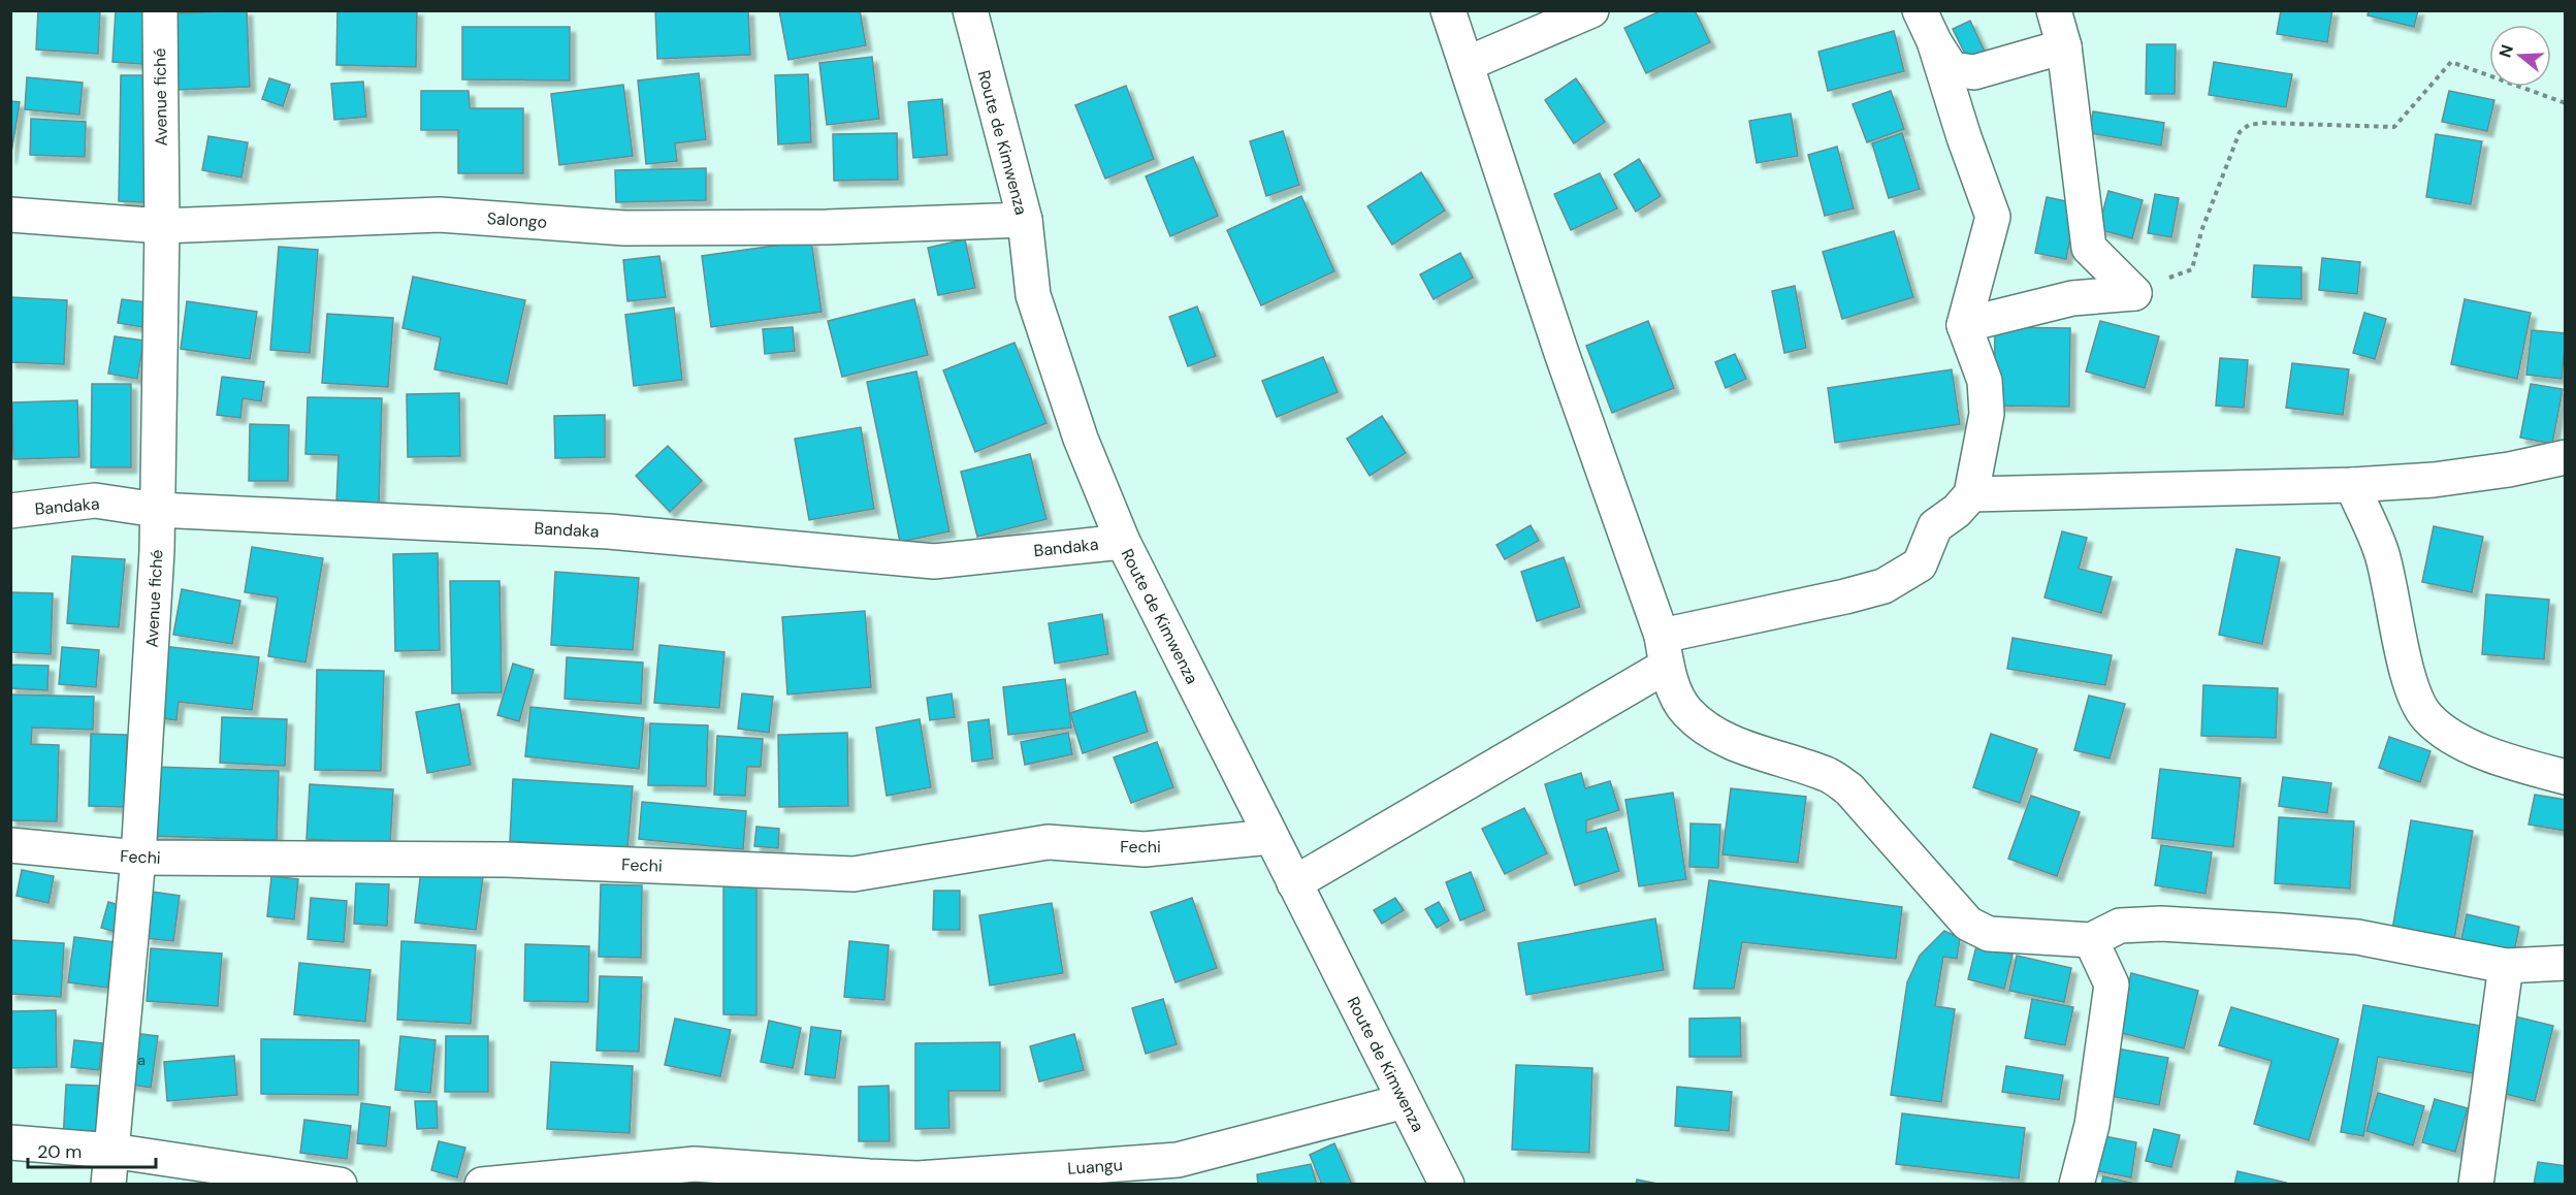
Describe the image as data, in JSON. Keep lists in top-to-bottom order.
{
  "streets": {
    "street": [
      "Avenue fiché",
      "Route de Kimwenza",
      "Salongo",
      "Bandaka",
      "Fechi",
      "Luangu"
    ]
  },
  "crossings": [
    ["Avenue fiché", "Salongo"],
    ["Avenue fiché", "Bandaka"],
    ["Avenue fiché", "Fechi"],
    ["Route de Kimwenza", "Salongo"],
    ["Route de Kimwenza", "Bandaka"],
    ["Route de Kimwenza", "Fechi"],
    ["Route de Kimwenza", "Luangu"]
  ],
  "house_numbers": ["a"],
  "scale_bar": "20 m",
  "north": "left"
}
